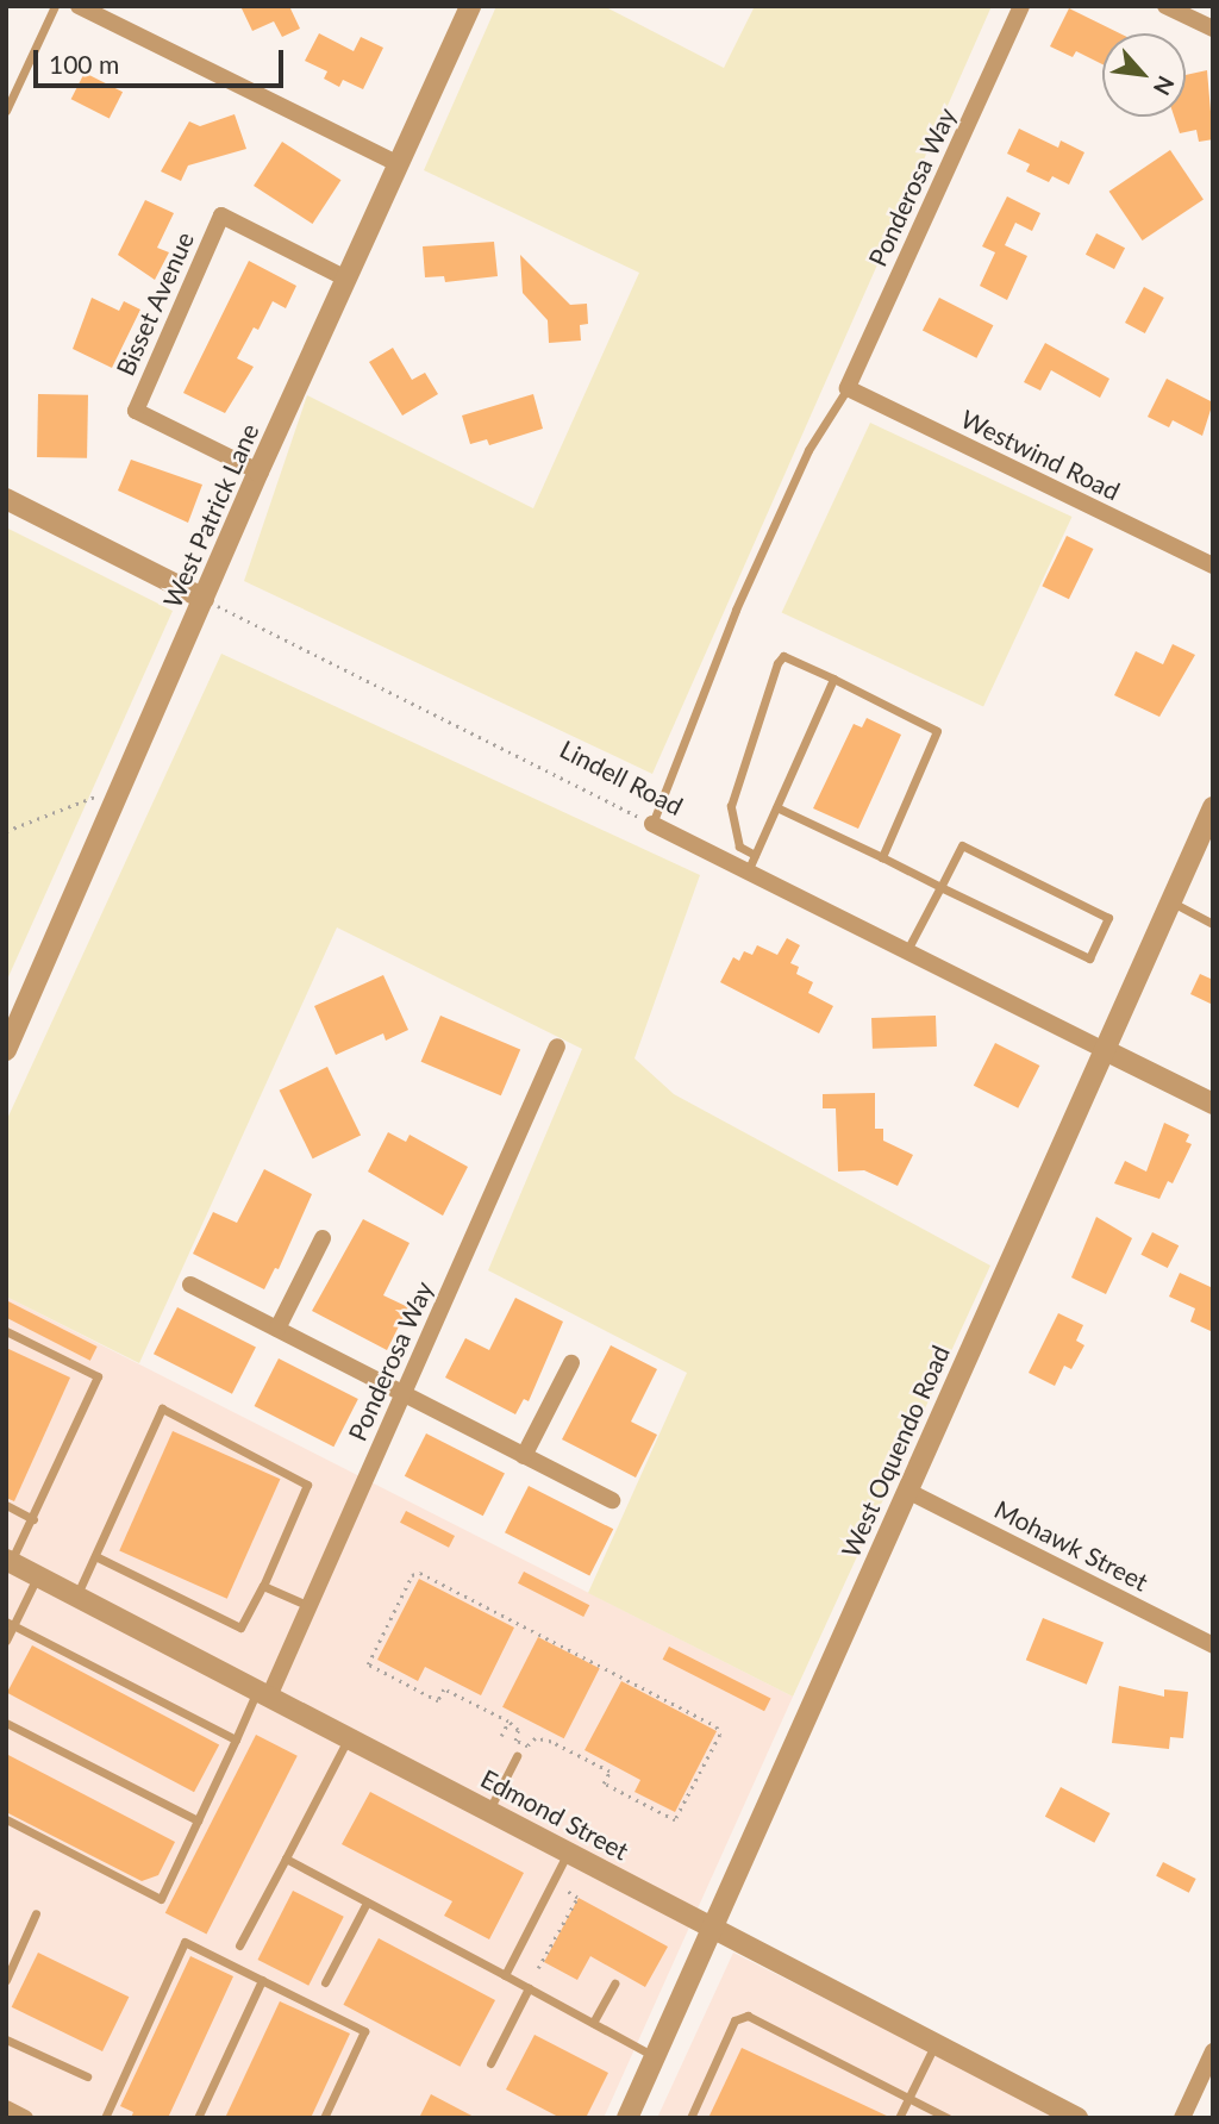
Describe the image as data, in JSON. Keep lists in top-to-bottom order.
{
  "streets": {
    "street": [
      "Ponderosa Way",
      "Bisset Avenue",
      "Westwind Road",
      "West Patrick Lane",
      "Lindell Road",
      "West Oquendo Road",
      "Mohawk Street",
      "Edmond Street"
    ]
  },
  "crossings": [
    ["Ponderosa Way", "Westwind Road"],
    ["Ponderosa Way", "Edmond Street"],
    ["Bisset Avenue", "West Patrick Lane"],
    ["West Patrick Lane", "Lindell Road"],
    ["Lindell Road", "West Oquendo Road"],
    ["West Oquendo Road", "Mohawk Street"],
    ["West Oquendo Road", "Edmond Street"]
  ],
  "scale_bar": "100 m",
  "north": "bottom right"
}
